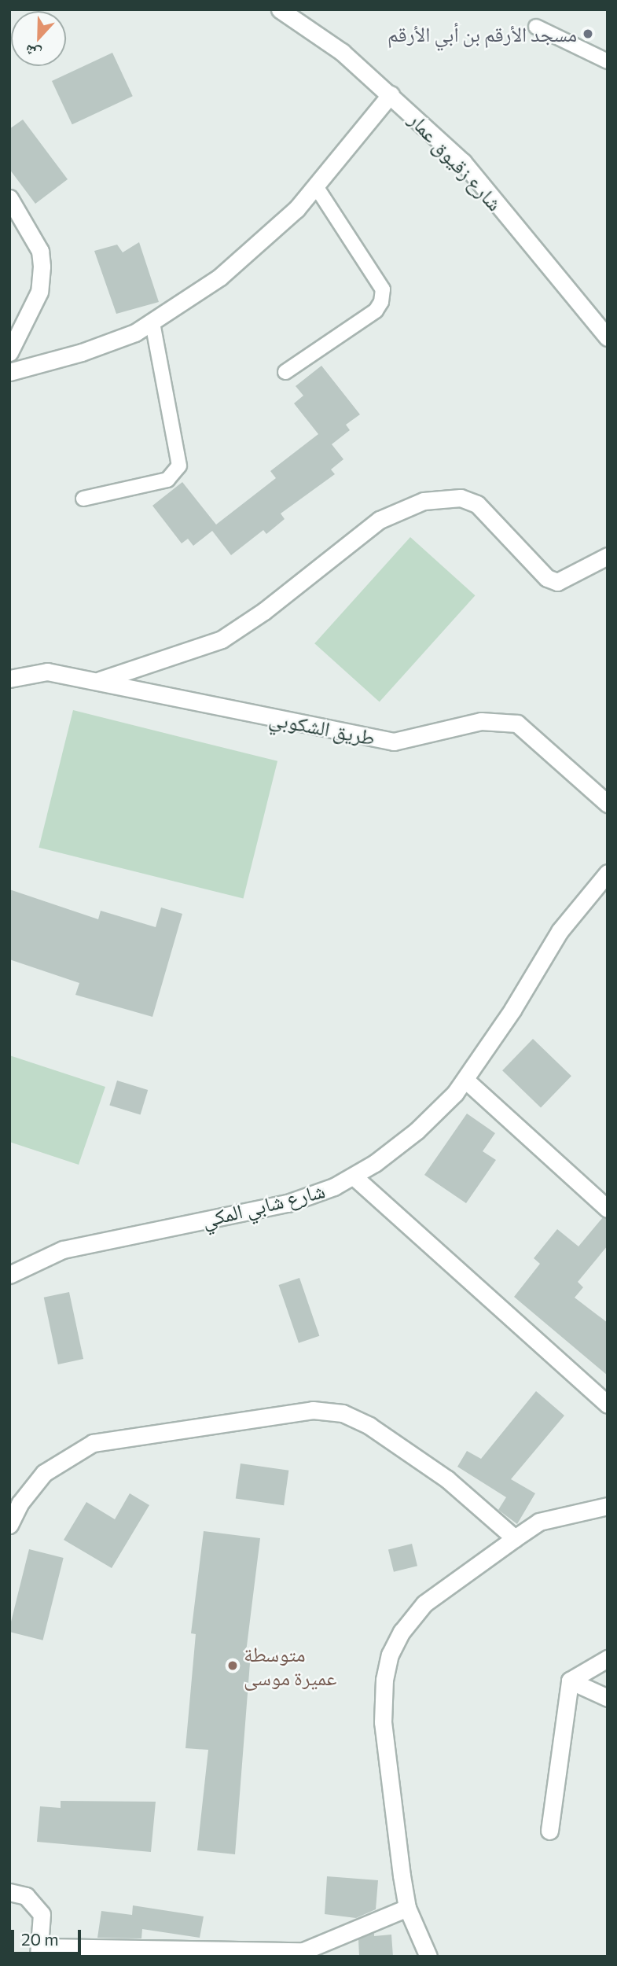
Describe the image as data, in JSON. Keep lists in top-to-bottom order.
{
  "streets": {
    "street": ["شارع زقيوق عمار", "طريق الشكوبي", "شارع شابي المكي"]
  },
  "places": ["مسجد الأرقم بن أبي الأرقم", "متوسطة عميرة موسى"],
  "scale_bar": "20 m",
  "north": "bottom"
}
